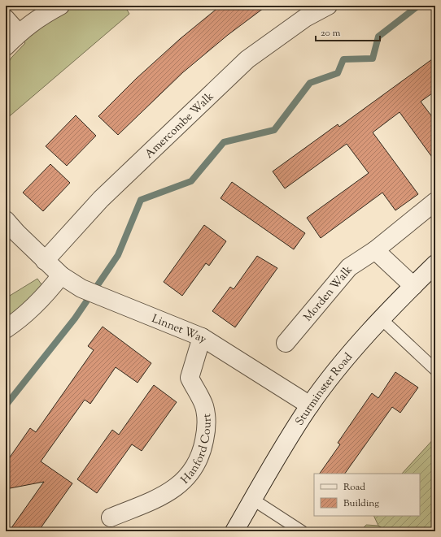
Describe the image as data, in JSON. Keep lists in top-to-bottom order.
{
  "streets": {
    "street": [
      "Amercombe Walk",
      "Morden Walk",
      "Linnet Way",
      "Sturminster Road",
      "Hanford Court"
    ]
  },
  "crossings": [
    ["Amercombe Walk", "Linnet Way"],
    ["Linnet Way", "Sturminster Road"],
    ["Linnet Way", "Hanford Court"]
  ],
  "legend": ["Road", "Building"],
  "scale_bar": "20 m"
}
